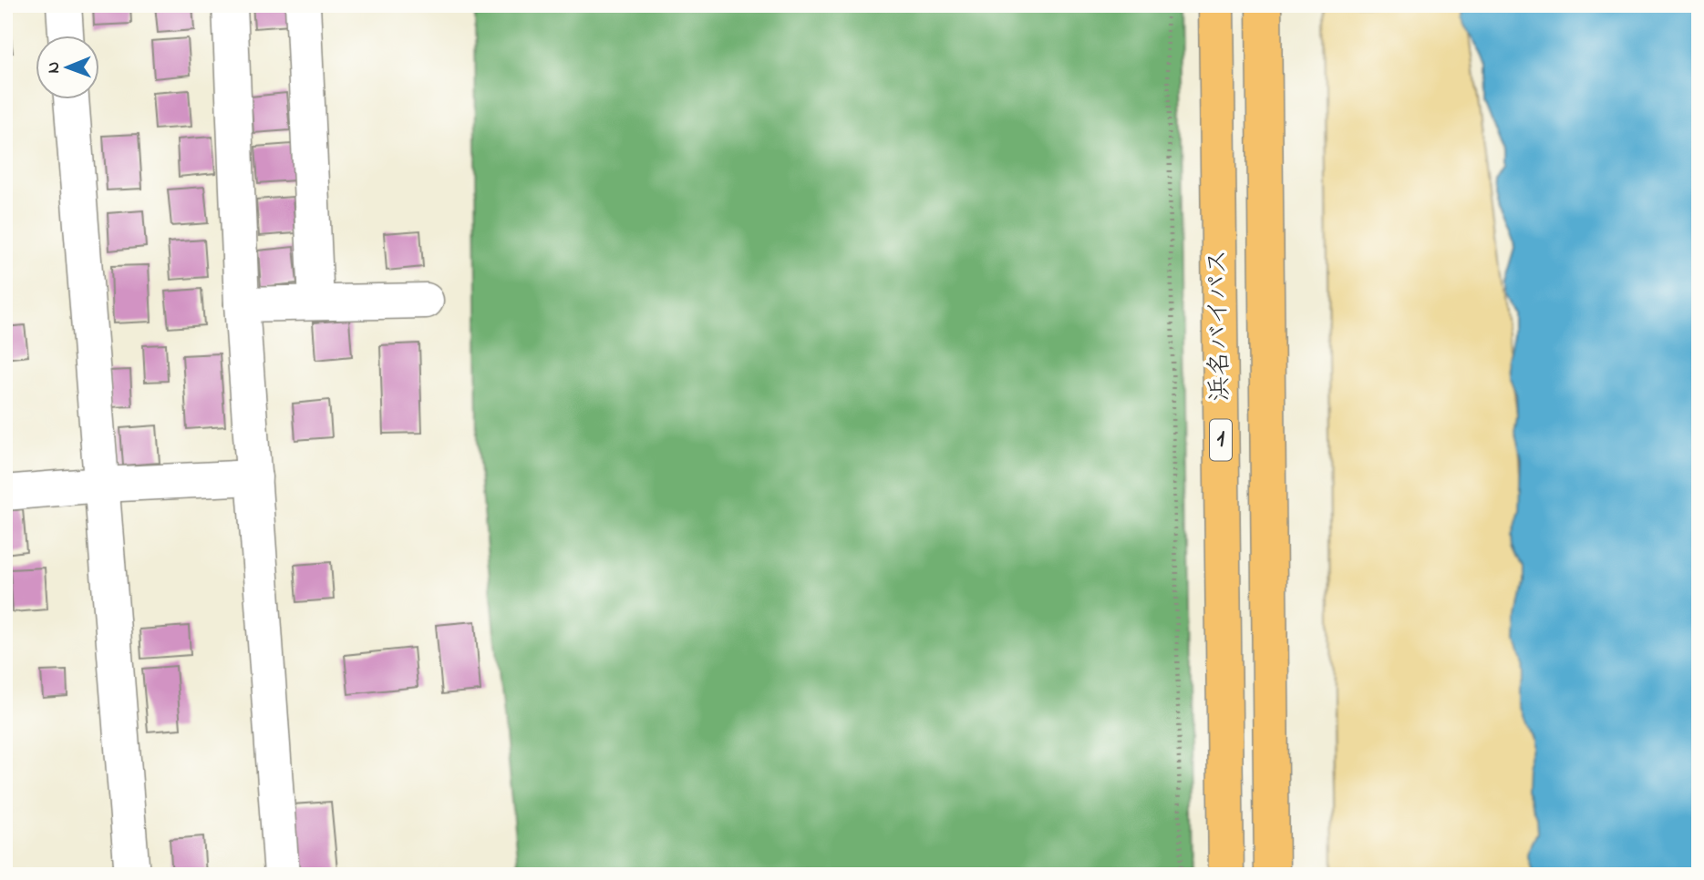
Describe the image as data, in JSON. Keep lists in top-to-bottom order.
{
  "streets": {
    "highway": ["浜名バイパス", "1"]
  },
  "north": "left"
}
